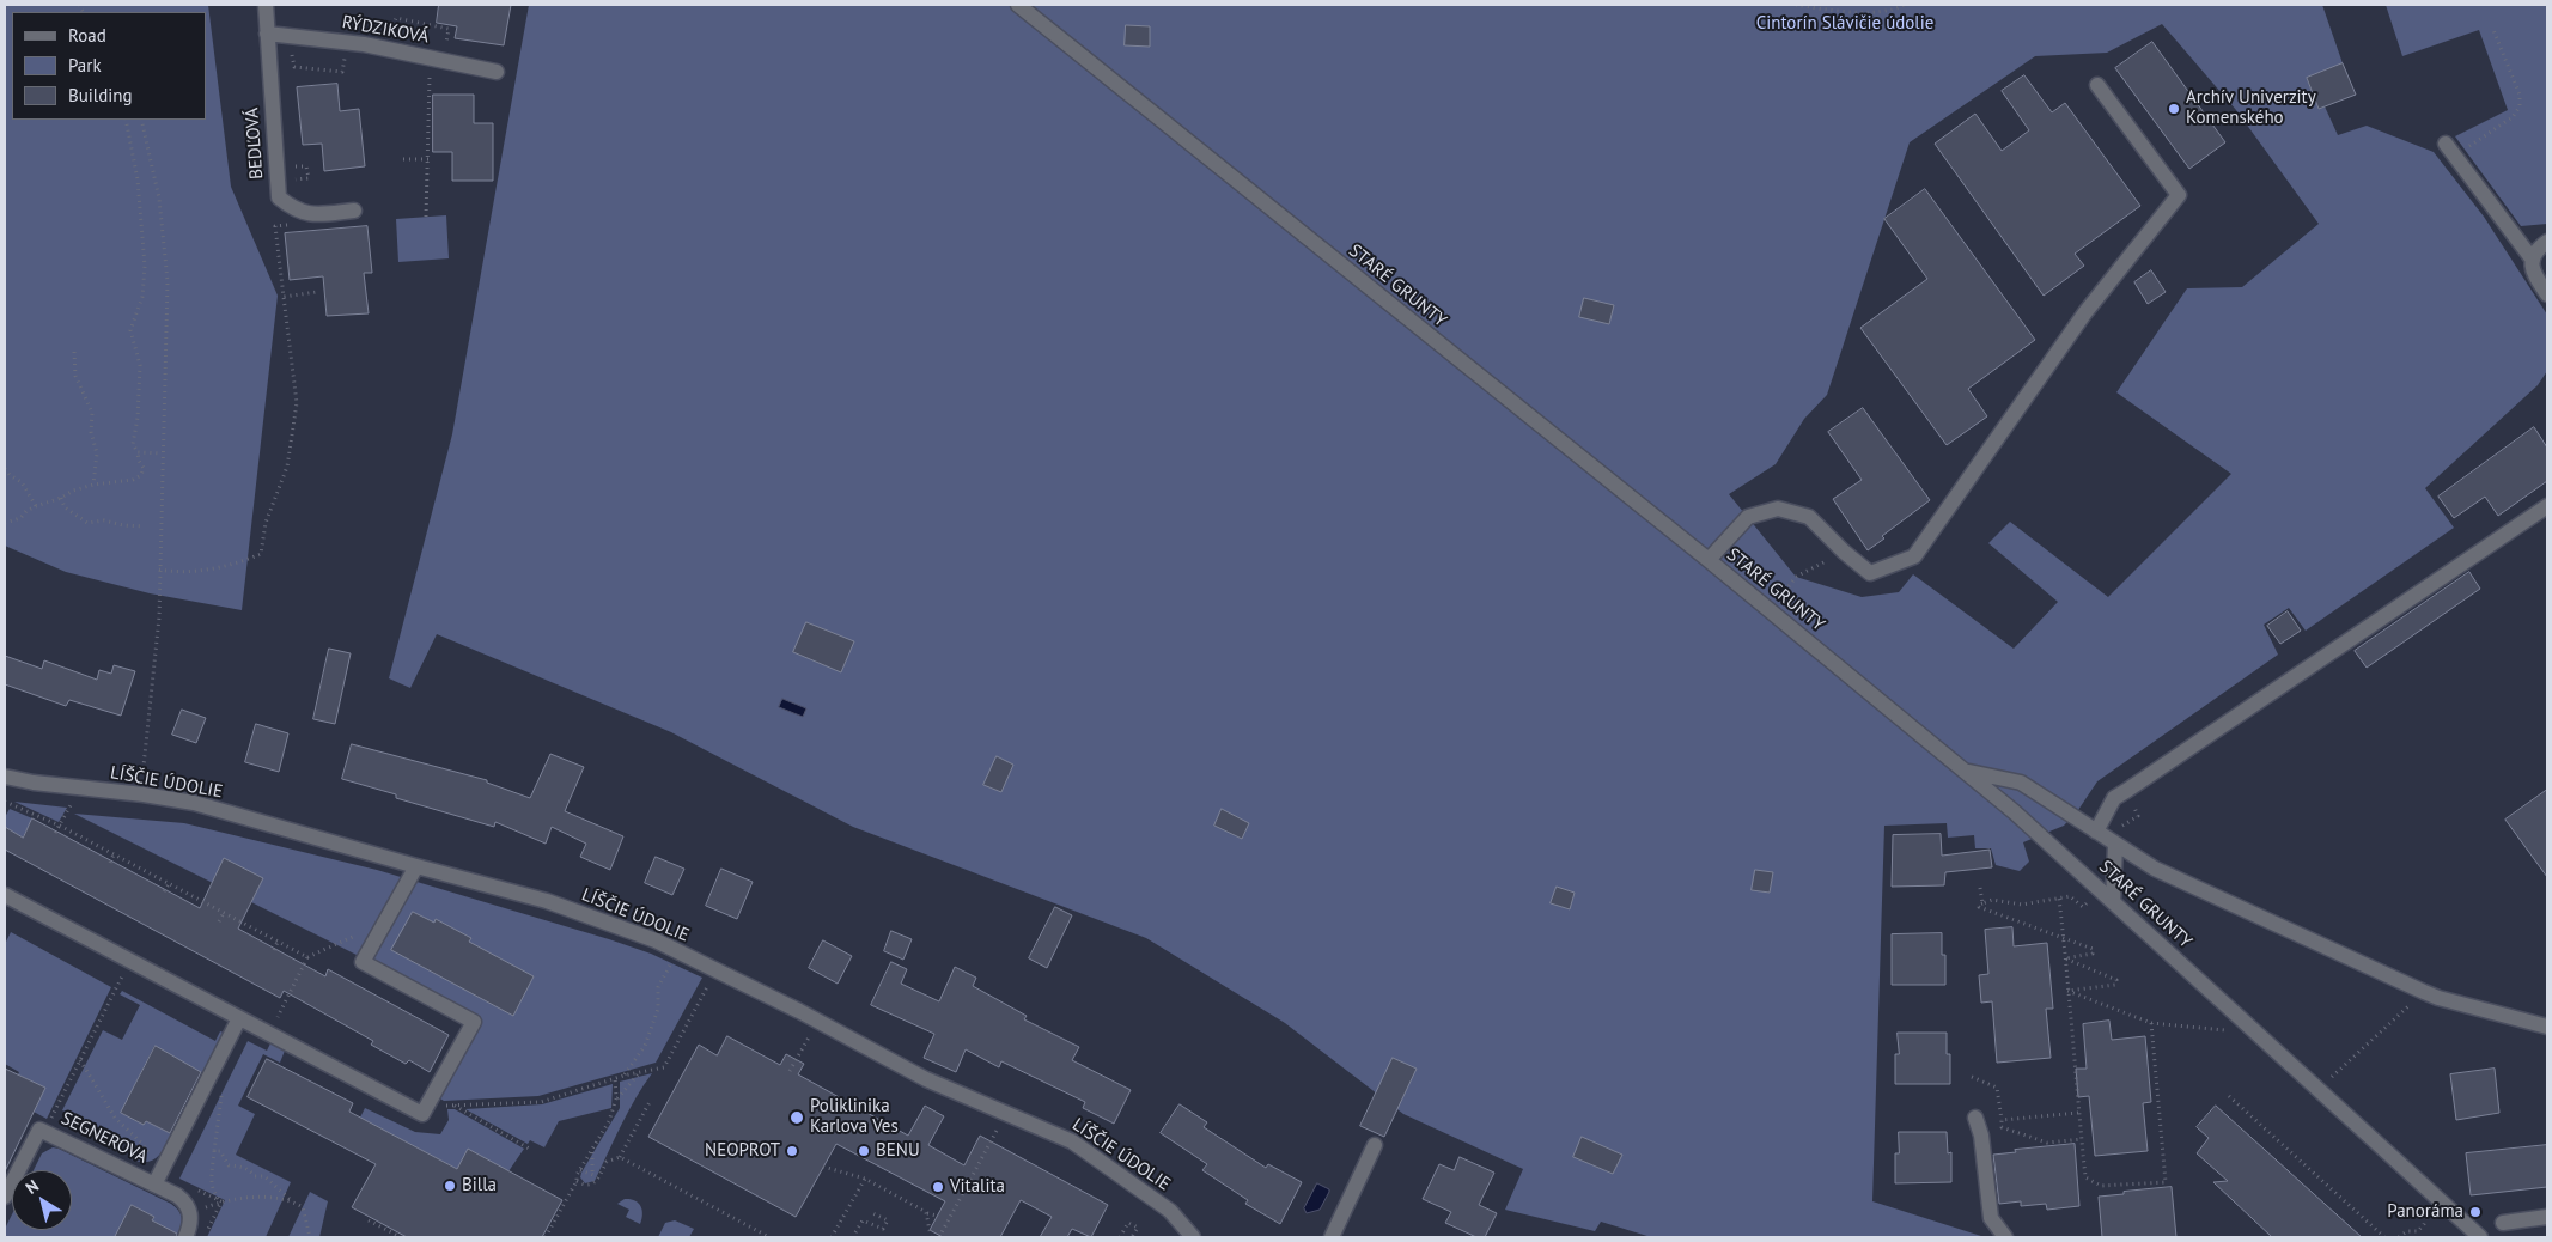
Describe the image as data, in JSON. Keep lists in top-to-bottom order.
{
  "streets": {
    "street": [
      "RÝDZIKOVÁ",
      "BEDĽOVÁ",
      "STARÉ GRUNTY",
      "LÍŠČIE ÚDOLIE",
      "SEGNEROVA"
    ]
  },
  "crossings": [
    ["RÝDZIKOVÁ", "BEDĽOVÁ"]
  ],
  "parks": ["Cintorín Slávičie údolie"],
  "places": [
    "Archív Univerzity Komenského",
    "Poliklinika Karlova Ves",
    "NEOPROT",
    "BENU",
    "Billa",
    "Vitalita",
    "Panoráma"
  ],
  "legend": ["Road", "Park", "Building"],
  "north": "top left"
}
